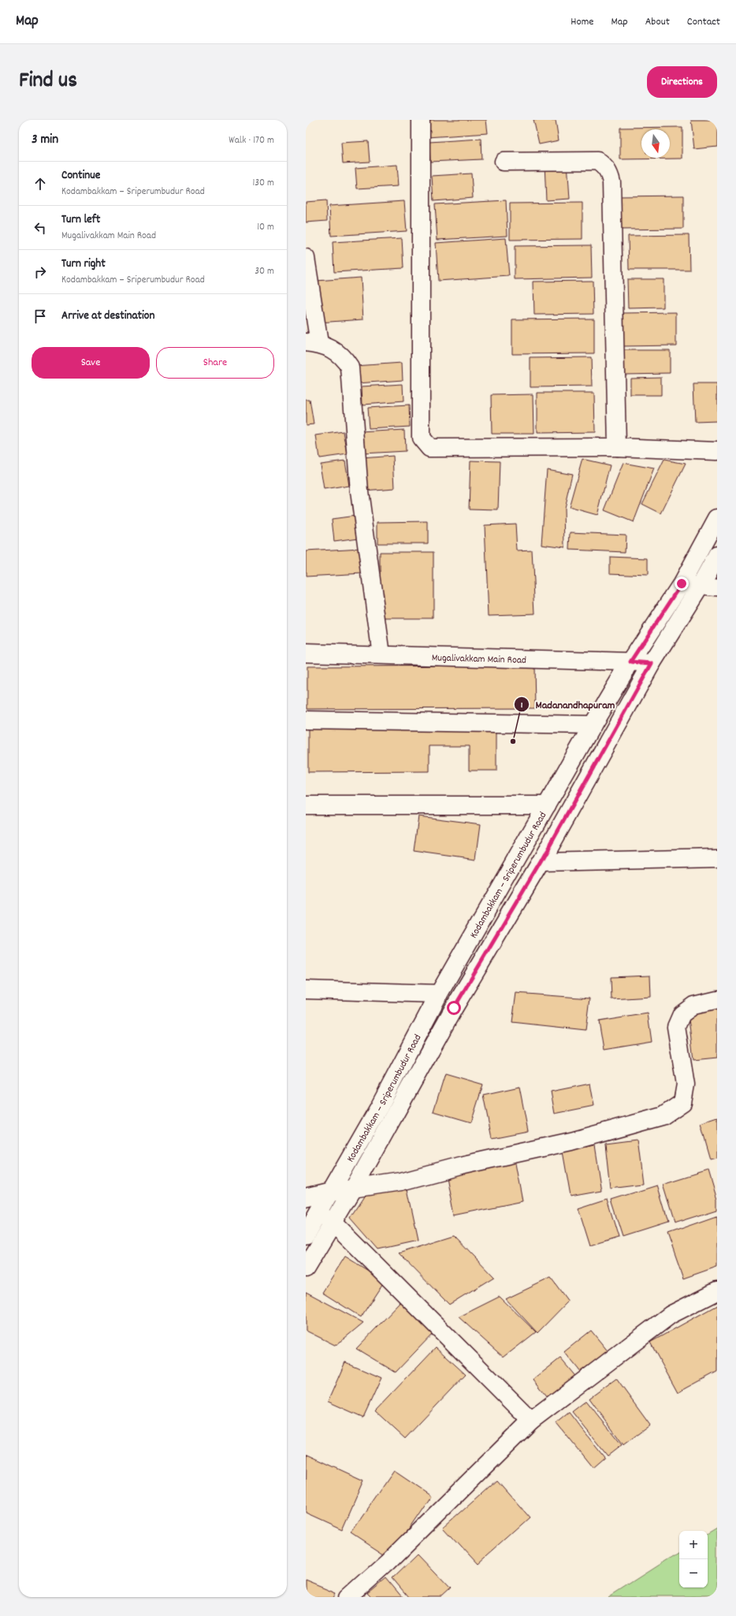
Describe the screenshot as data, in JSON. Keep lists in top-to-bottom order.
{
  "streets": {
    "street": ["Mugalivakkam Main Road", "Kodambakkam – Sriperumbudur Road"]
  },
  "crossings": [
    ["Mugalivakkam Main Road", "Kodambakkam – Sriperumbudur Road"]
  ],
  "places": ["Madanandhapuram"],
  "north": "bottom",
  "page": {
    "header": "Map",
    "nav": [
      "Home",
      "Map",
      "About",
      "Contact"
    ],
    "title": "Find us",
    "buttons": [
      "Directions",
      ["Save", "Share"]
    ],
    "heading": ["3 min", "Walk · 170 m"],
    "list": [
      ["Continue", "Kodambakkam – Sriperumbudur Road", "130 m"],
      ["Turn left", "Mugalivakkam Main Road", "10 m"],
      ["Turn right", "Kodambakkam – Sriperumbudur Road", "30 m"],
      "Arrive at destination"
    ],
    "map_buttons": ["+", "−"]
  }
}
